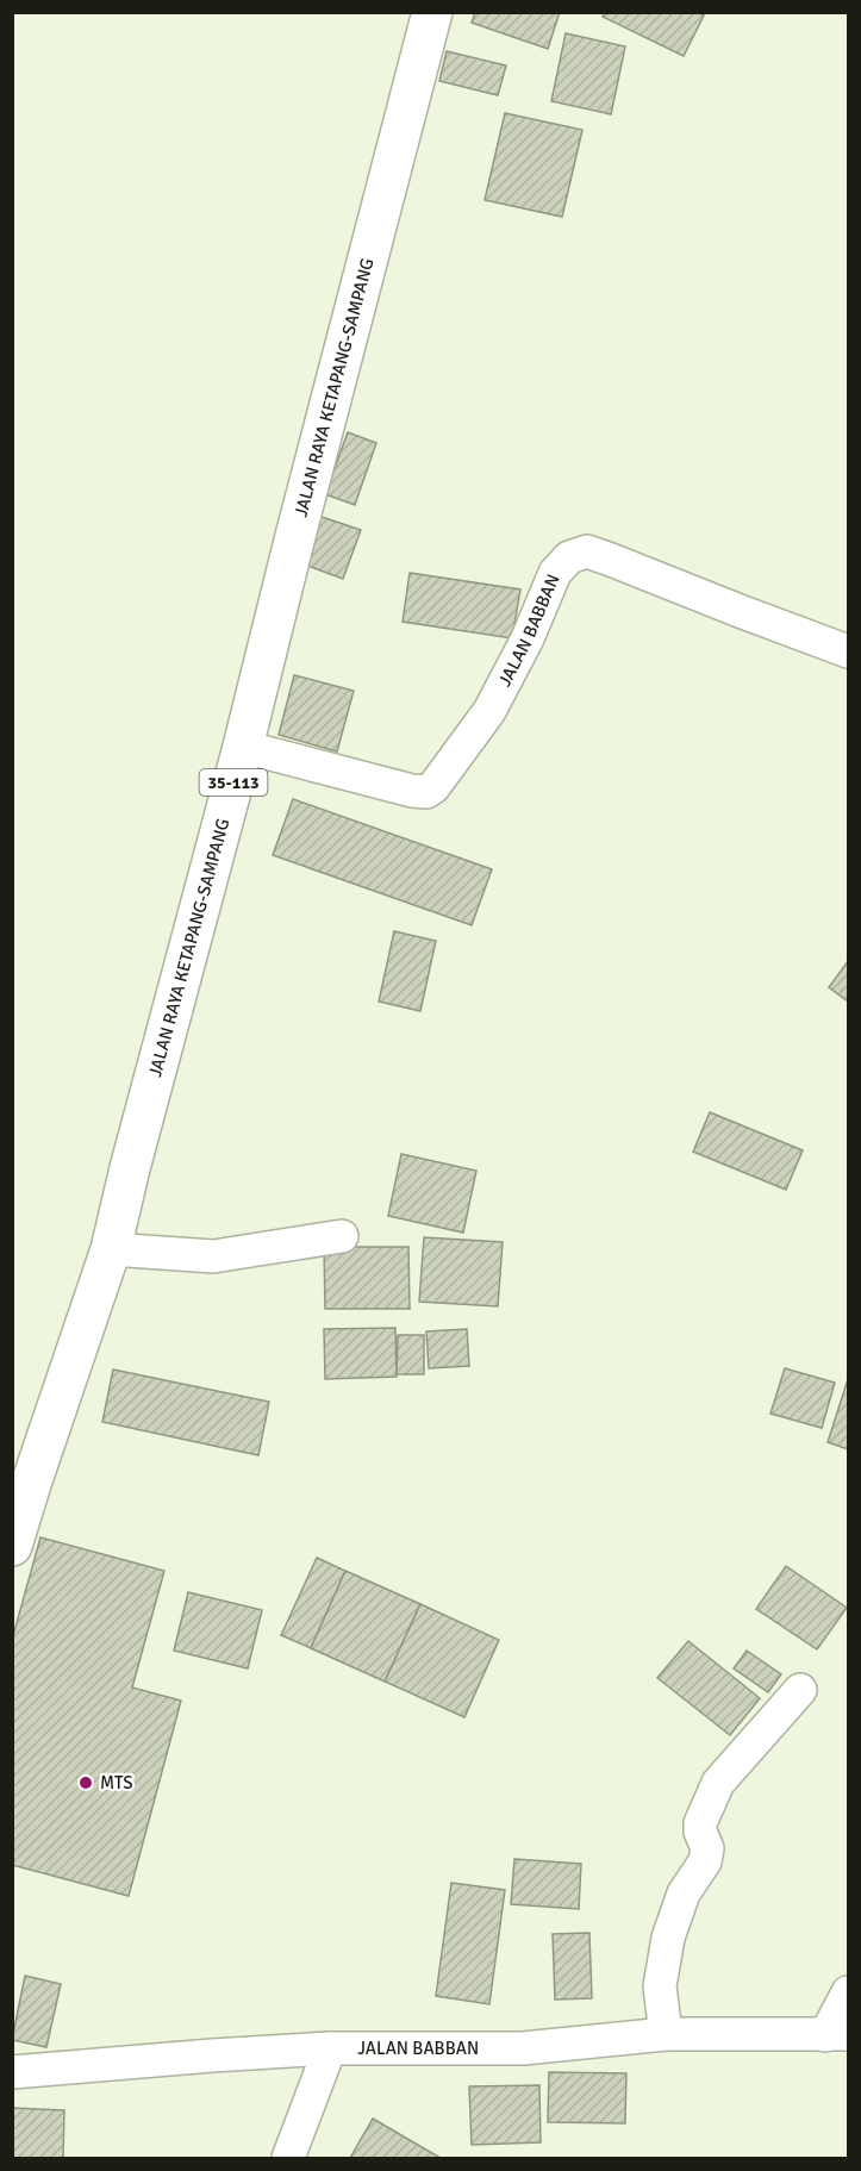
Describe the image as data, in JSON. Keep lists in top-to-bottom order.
{
  "streets": {
    "main road": ["JALAN RAYA KETAPANG-SAMPANG", "35-113"],
    "street": ["JALAN BABBAN"]
  },
  "crossings": [
    ["JALAN RAYA KETAPANG-SAMPANG", "JALAN BABBAN"]
  ],
  "places": ["MTS"]
}
